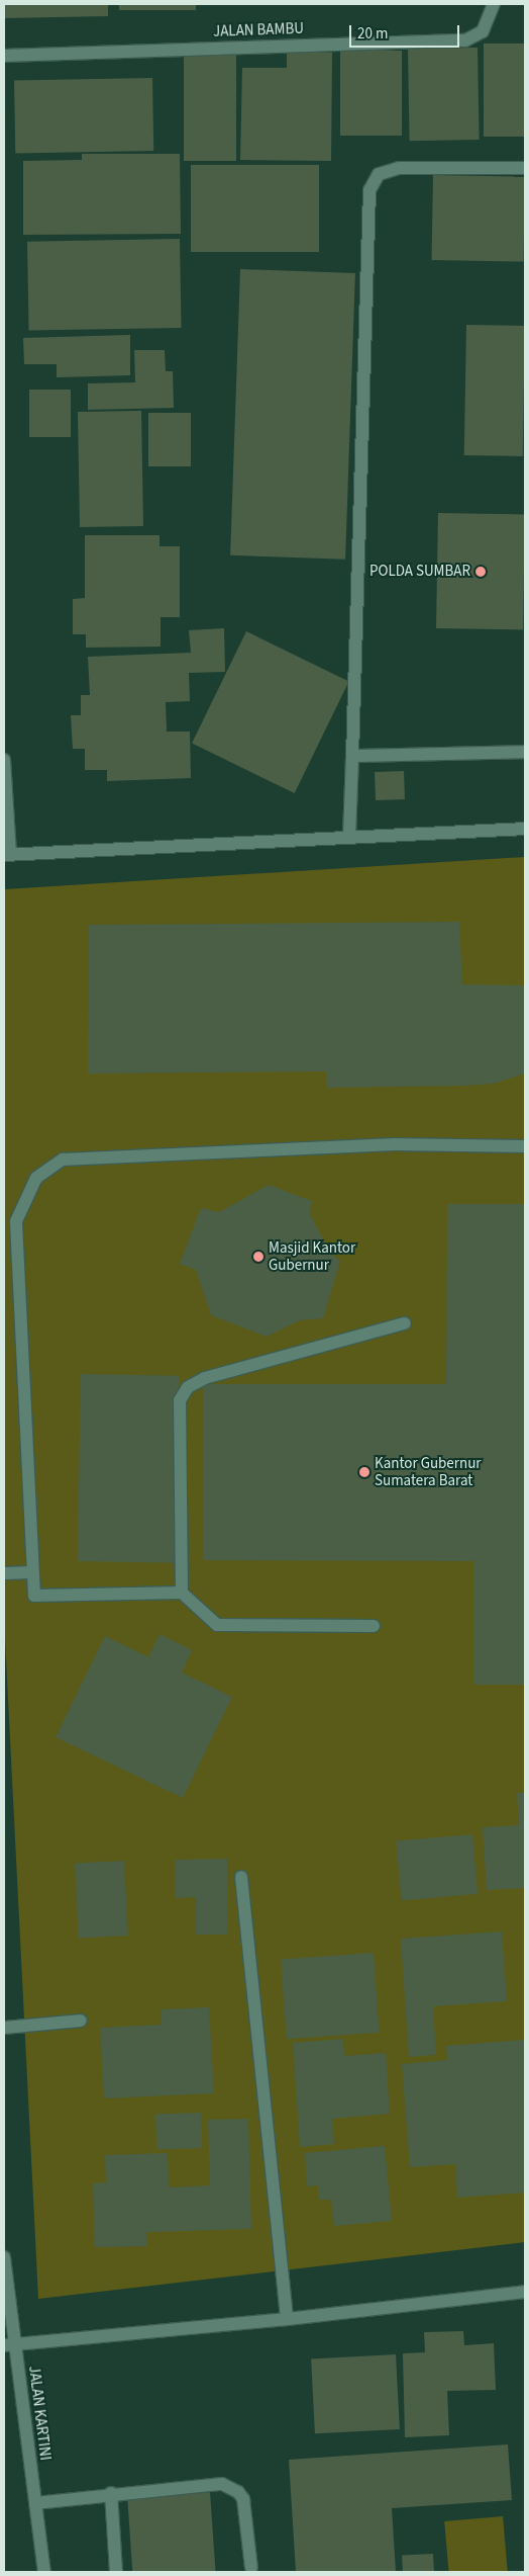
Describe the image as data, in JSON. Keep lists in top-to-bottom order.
{
  "streets": {
    "street": ["JALAN BAMBU", "JALAN KARTINI"]
  },
  "places": ["POLDA SUMBAR", "Masjid Kantor Gubernur", "Kantor Gubernur Sumatera Barat"],
  "scale_bar": "20 m"
}
